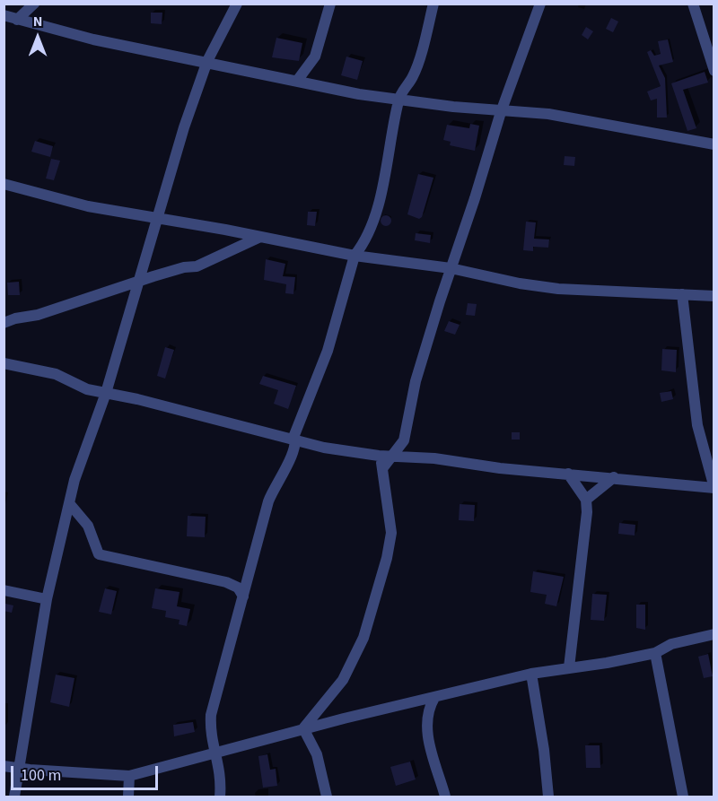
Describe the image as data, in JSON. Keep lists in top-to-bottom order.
{
  "scale_bar": "100 m",
  "north": "top"
}
